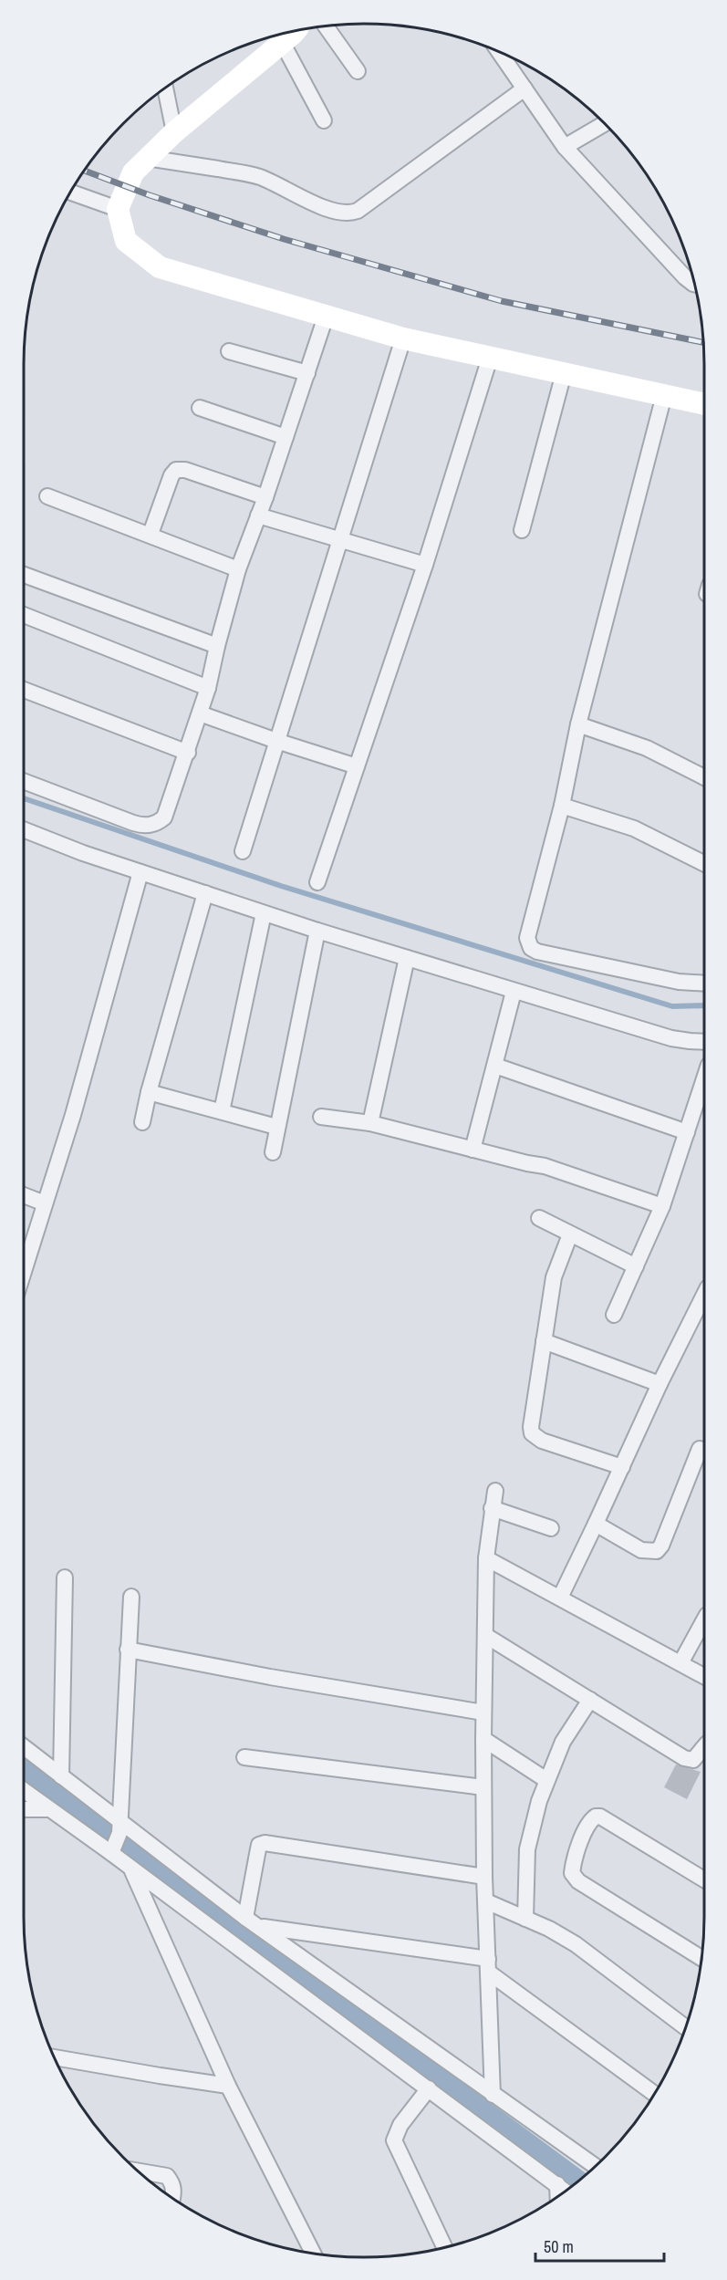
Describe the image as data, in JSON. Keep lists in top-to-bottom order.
{
  "scale_bar": "50 m"
}
